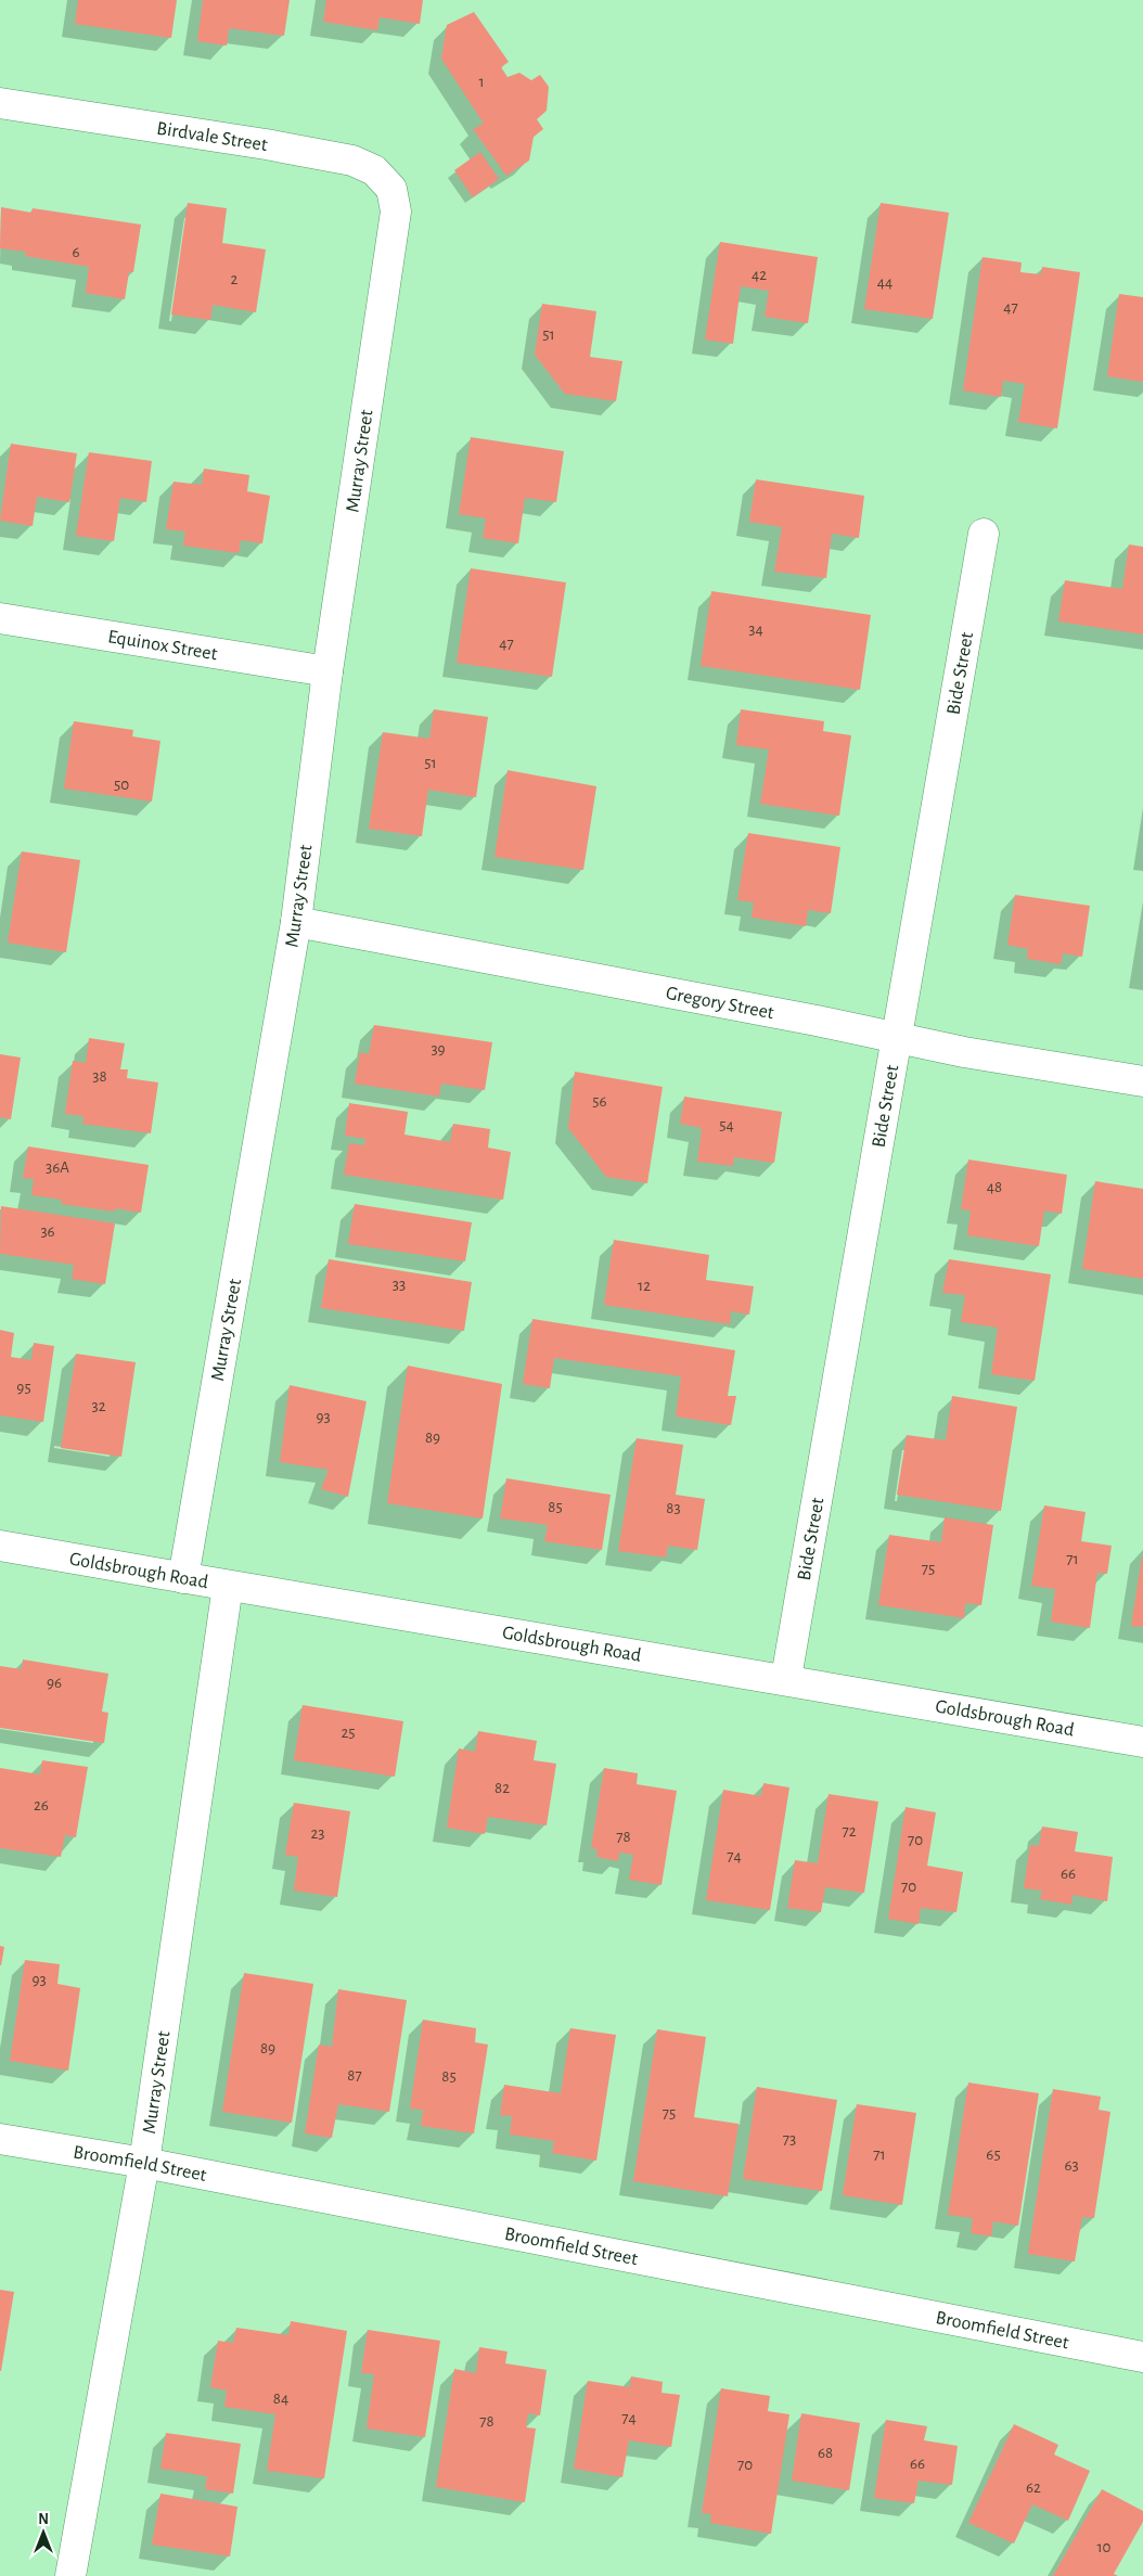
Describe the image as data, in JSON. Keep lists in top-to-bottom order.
{
  "streets": {
    "street": [
      "Birdvale Street",
      "Murray Street",
      "Equinox Street",
      "Bide Street",
      "Gregory Street",
      "Goldsbrough Road",
      "Broomfield Street"
    ]
  },
  "crossings": [
    ["Birdvale Street", "Murray Street"],
    ["Murray Street", "Equinox Street"],
    ["Murray Street", "Gregory Street"],
    ["Murray Street", "Goldsbrough Road"],
    ["Murray Street", "Broomfield Street"],
    ["Bide Street", "Gregory Street"],
    ["Bide Street", "Goldsbrough Road"]
  ],
  "house_numbers": [
    "1",
    "6",
    "42",
    "2",
    "44",
    "47",
    "51",
    "34",
    "47",
    "51",
    "50",
    "39",
    "38",
    "56",
    "54",
    "36A",
    "48",
    "36",
    "33",
    "12",
    "95",
    "32",
    "93",
    "89",
    "85",
    "83",
    "71",
    "75",
    "96",
    "25",
    "82",
    "26",
    "72",
    "23",
    "78",
    "70",
    "74",
    "66",
    "70",
    "93",
    "89",
    "87",
    "85",
    "75",
    "73",
    "71",
    "65",
    "63",
    "84",
    "74",
    "78",
    "68",
    "66",
    "70",
    "62",
    "10"
  ],
  "north": "top"
}
